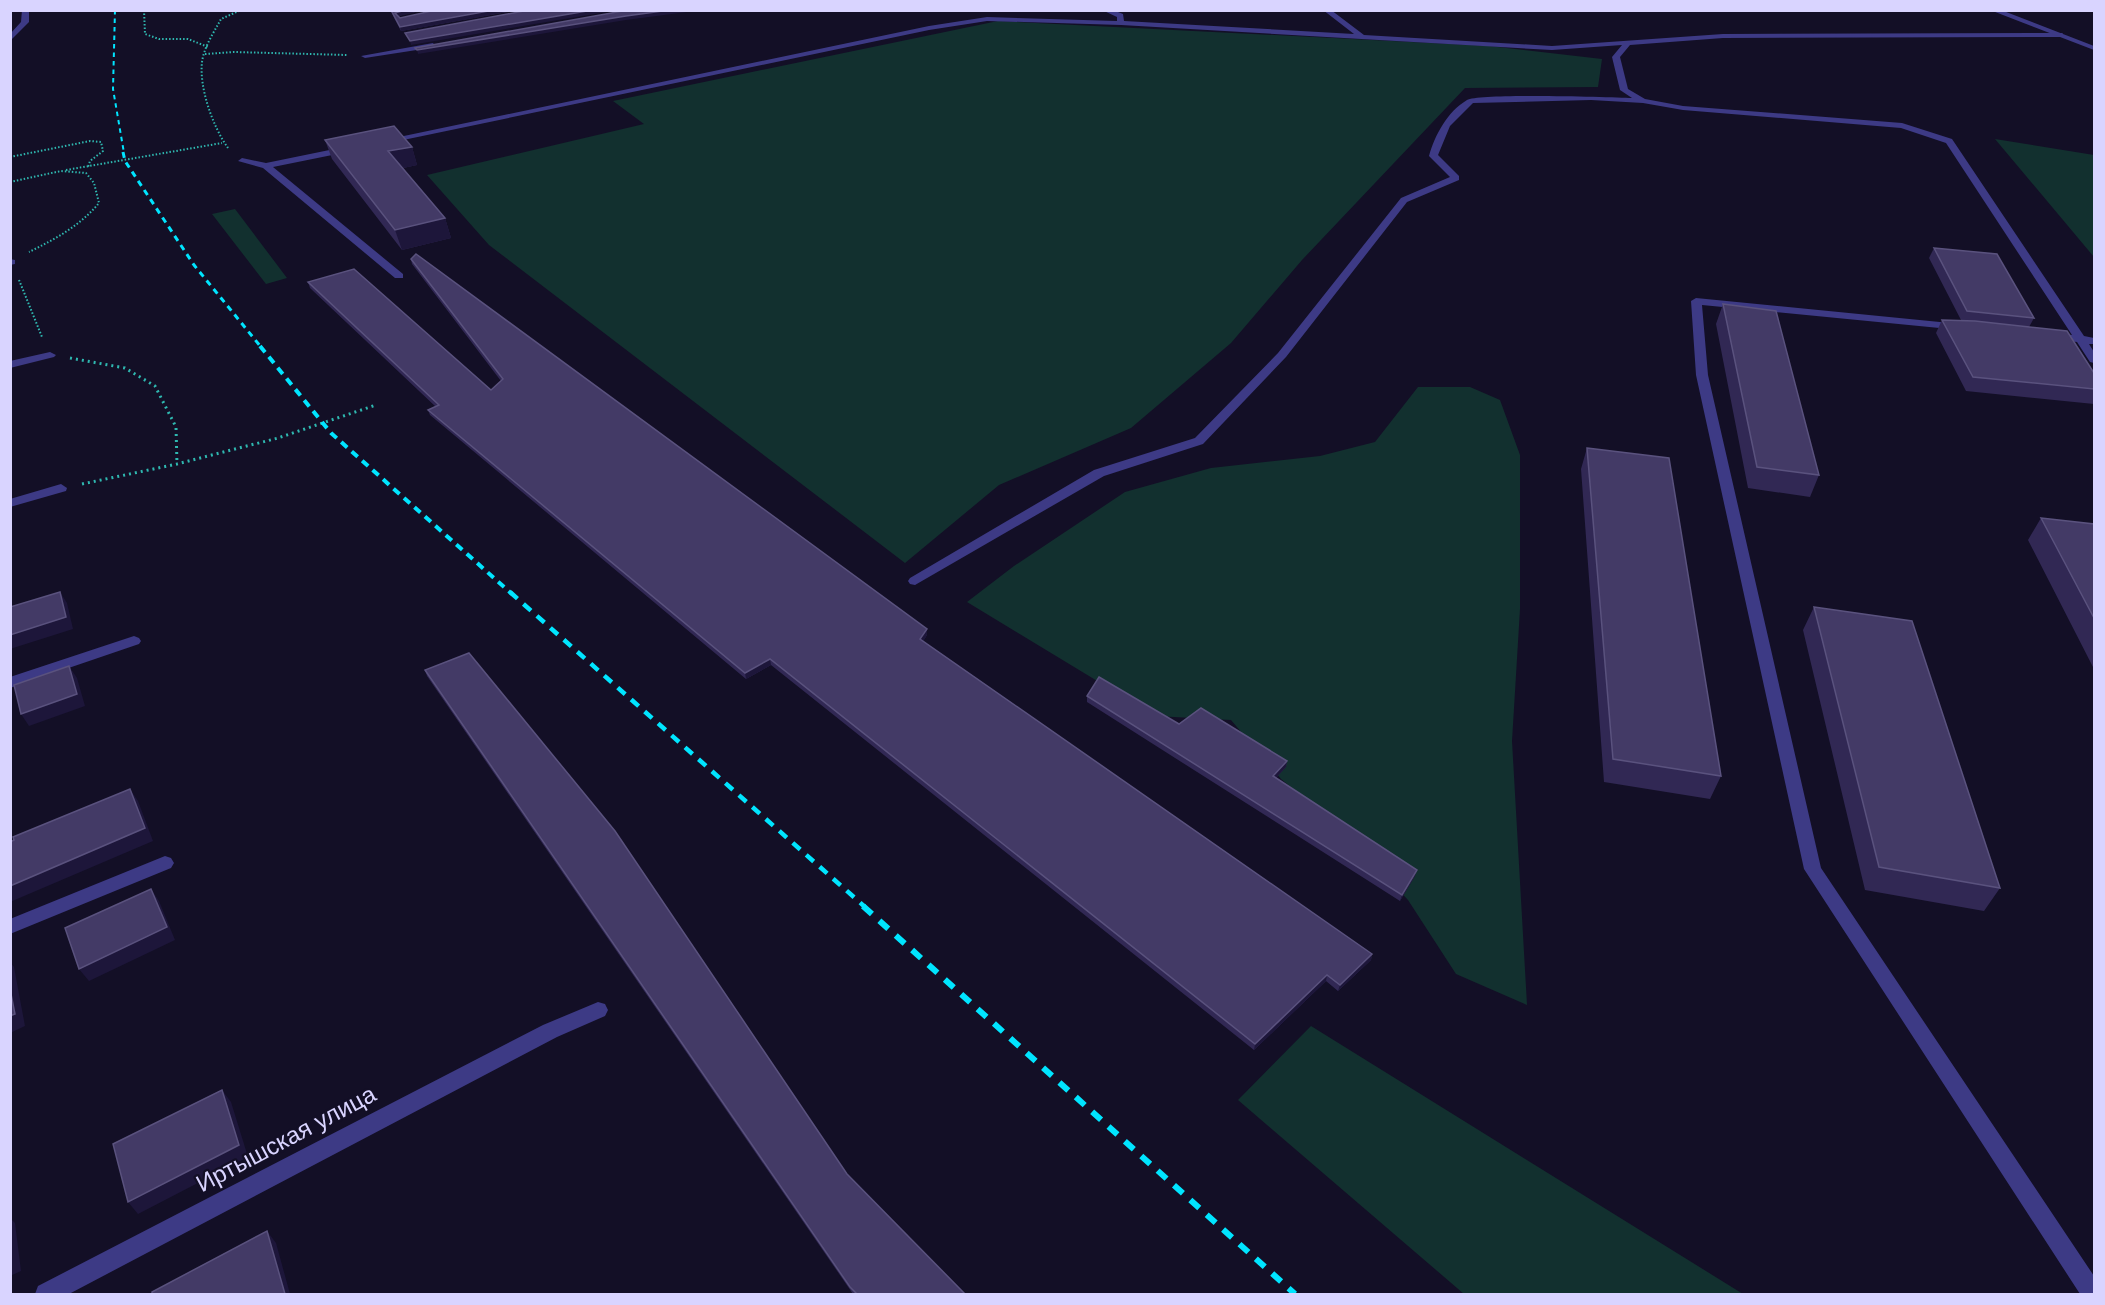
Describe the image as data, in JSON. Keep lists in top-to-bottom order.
{
  "streets": {
    "street": ["Иртышская улица"]
  }
}
